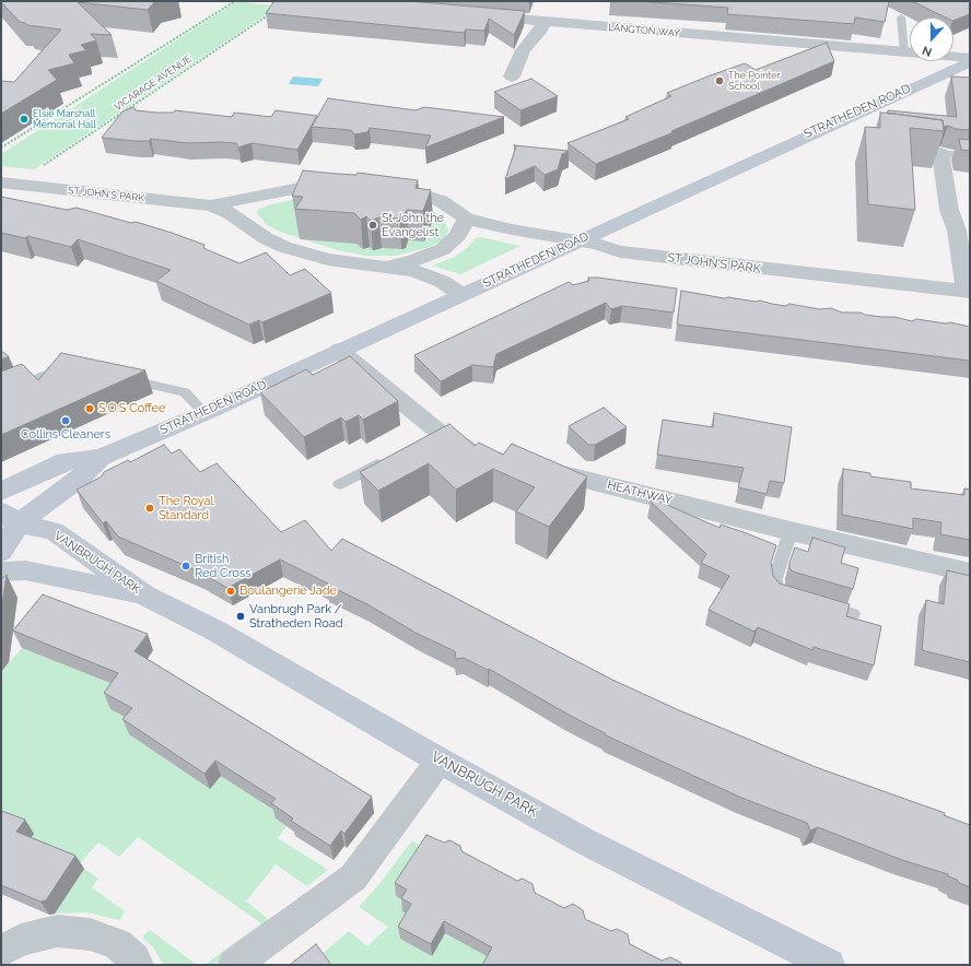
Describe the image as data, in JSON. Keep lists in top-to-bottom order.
{
  "streets": {
    "main road": ["STRATHEDEN ROAD", "VANBRUGH PARK"],
    "street": ["LANGTON WAY", "ST JOHN'S PARK", "HEATHWAY"],
    "path": ["VICARAGE AVENUE"]
  },
  "crossings": [
    ["LANGTON WAY", "STRATHEDEN ROAD"],
    ["STRATHEDEN ROAD", "ST JOHN'S PARK"],
    ["STRATHEDEN ROAD", "VANBRUGH PARK"]
  ],
  "places": [
    "The Pointer School",
    "Elsie Marshall Memorial Hall",
    "St John the Evangelist",
    "S.O.S Coffee",
    "Collins Cleaners",
    "The Royal Standard",
    "British Red Cross",
    "Boulangerie Jade",
    "Vanbrugh Park / Stratheden Road"
  ],
  "north": "bottom"
}
